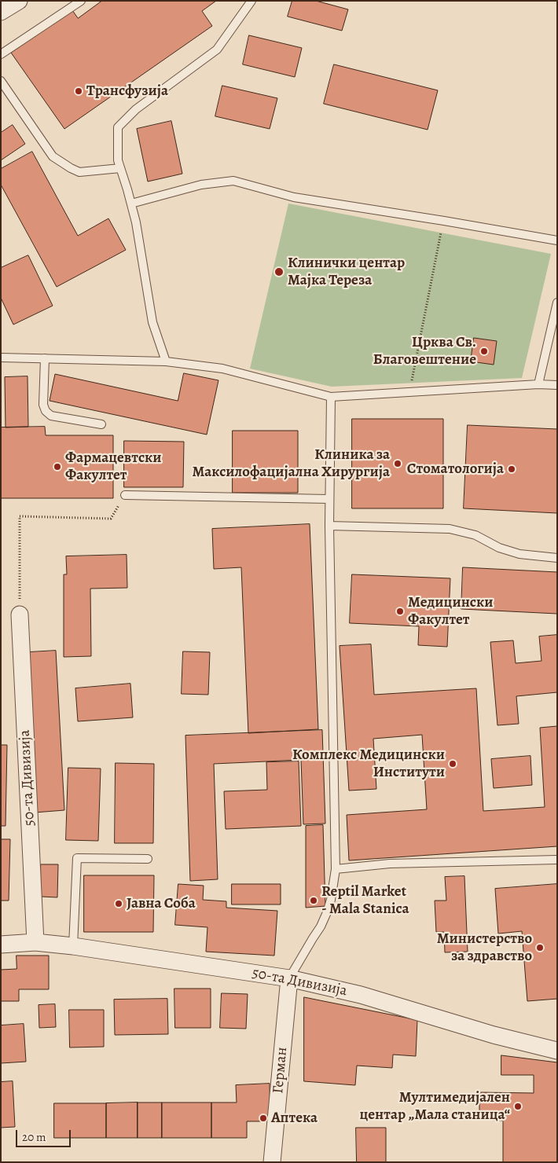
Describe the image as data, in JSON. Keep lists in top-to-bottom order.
{
  "streets": {
    "street": ["50-та Дивизија", "Герман"]
  },
  "crossings": [
    ["50-та Дивизија", "Герман"]
  ],
  "places": [
    "Трансфузија",
    "Клинички центар Мајка Тереза",
    "Црква Св. Благовештение",
    "Клиника за Максилофацијална Хирургија",
    "Фармацевтски Факултет",
    "Стоматологија",
    "Медицински Факултет",
    "Комплекс Медицински Институти",
    "Reptil Market - Mala Stanica",
    "Јавна Соба",
    "Министерство за здравство",
    "Мултимедијален центар „Мала станица“",
    "Аптека"
  ],
  "scale_bar": "20 m"
}
